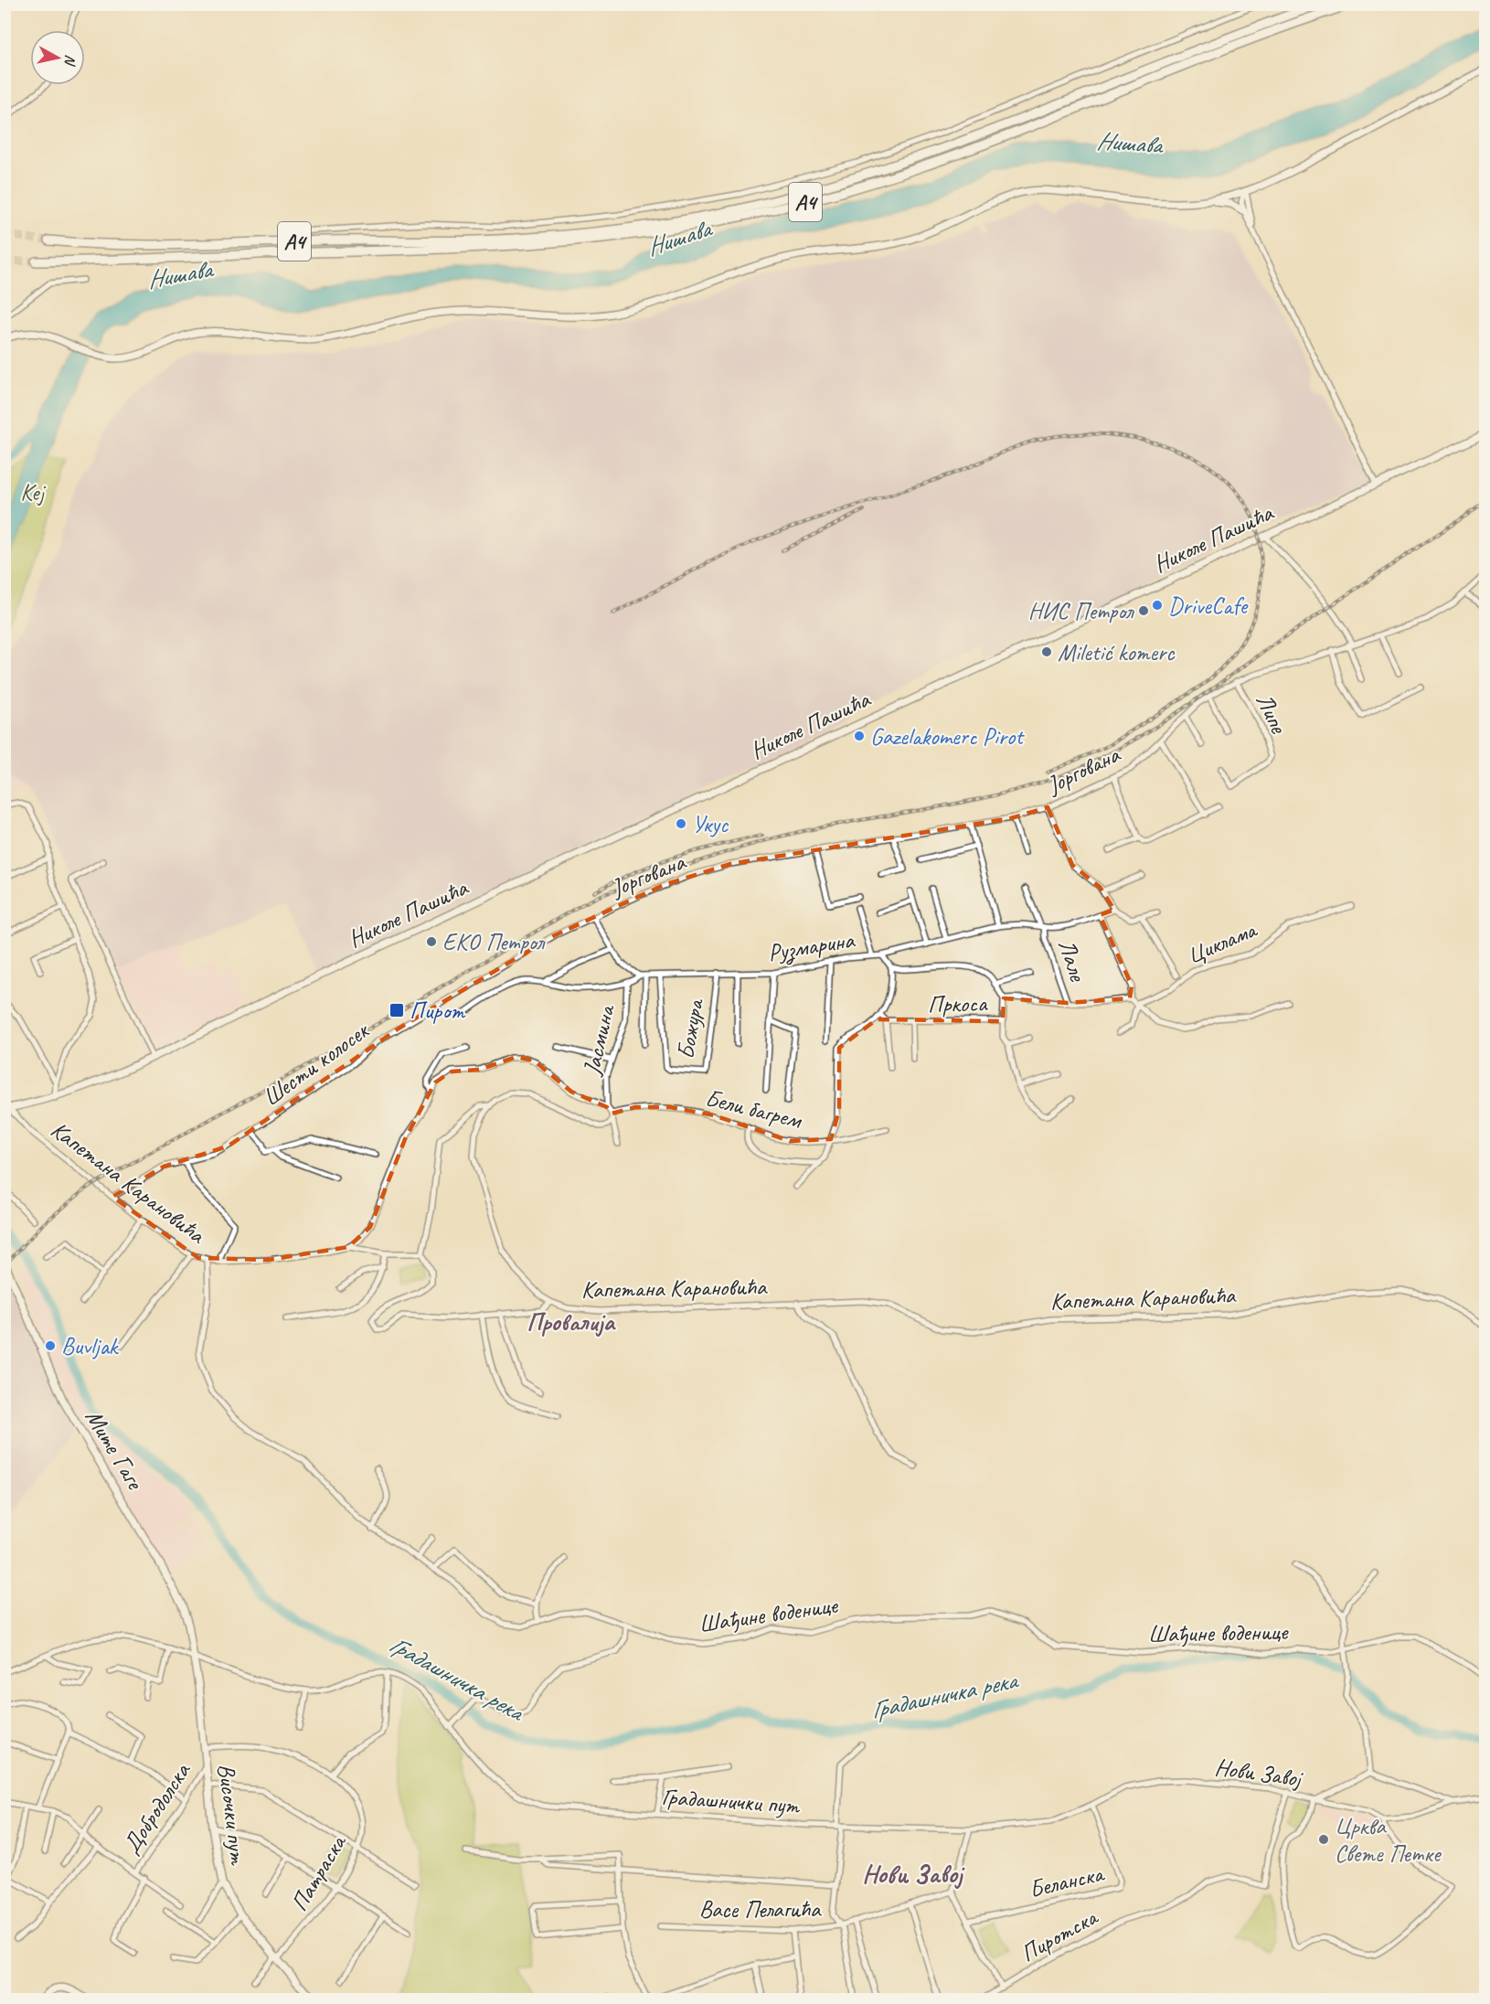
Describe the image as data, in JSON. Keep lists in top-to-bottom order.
{
  "streets": {
    "highway": ["A4"],
    "main road": ["Николе Пашића", "Мите Гаге", "Височки пут"],
    "street": [
      "Липе",
      "Јоргована",
      "Циклама",
      "Рузмарина",
      "Лале",
      "Пркоса",
      "Божура",
      "Јасмина",
      "Шести колосек",
      "Бели багрем",
      "Капетана Карановића",
      "Шађине воденице",
      "Нови Завој",
      "Градашнички пут",
      "Добродолска",
      "Патраска",
      "Беланска",
      "Васе Пелагића",
      "Пиротска"
    ]
  },
  "crossings": [
    ["Николе Пашића", "Капетана Карановића"],
    ["Липе", "Јоргована"],
    ["Јоргована", "Шести колосек"],
    ["Рузмарина", "Лале"],
    ["Рузмарина", "Божура"],
    ["Рузмарина", "Јасмина"],
    ["Шести колосек", "Капетана Карановића"],
    ["Капетана Карановића", "Шађине воденице"],
    ["Мите Гаге", "Височки пут"],
    ["Нови Завој", "Градашнички пут"],
    ["Нови Завој", "Пиротска"],
    ["Градашнички пут", "Беланска"],
    ["Добродолска", "Височки пут"],
    ["Височки пут", "Патраска"]
  ],
  "districts": ["Провалија", "Нови Завој"],
  "water": ["Нишава", "Градашничка река"],
  "parks": ["Кеј"],
  "places": {
    "other": [
      "DriveCafe",
      "НИС Петрол",
      "Miletić komerc",
      "Gazelakomerc Pirot",
      "Укус",
      "ЕКО Петрол",
      "Buvljak",
      "Црква Свете Петке"
    ],
    "transit": ["Пирот"]
  },
  "north": "right"
}
